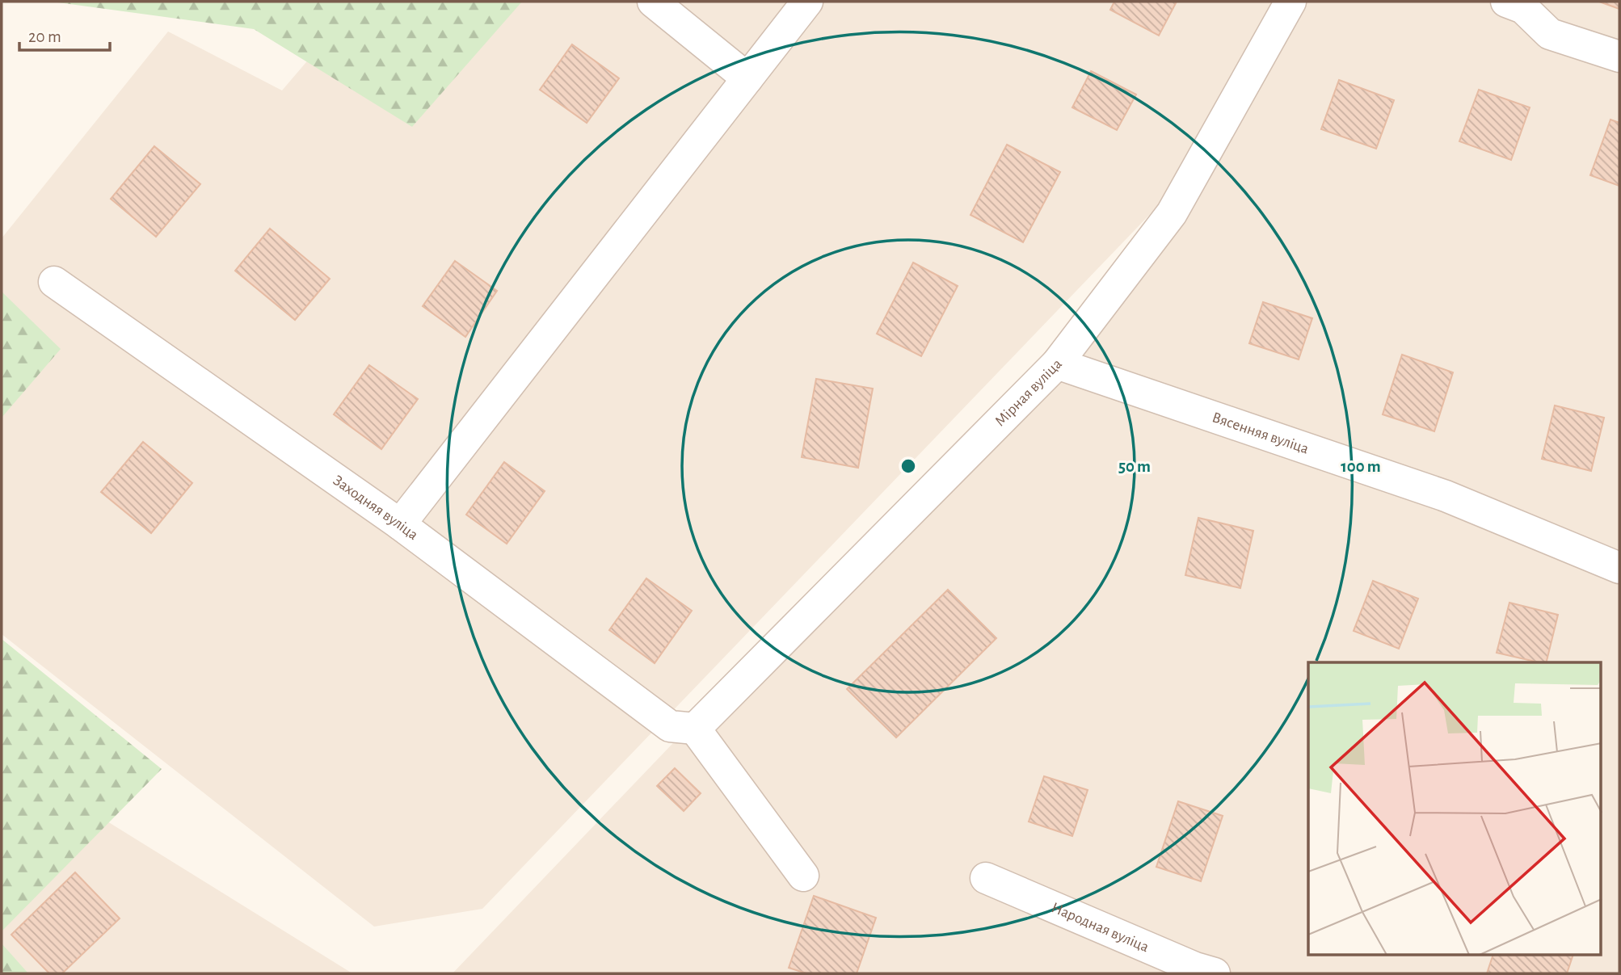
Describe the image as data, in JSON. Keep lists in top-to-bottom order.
{
  "streets": {
    "street": [
      "Мірная вуліца",
      "Вясенняя вуліца",
      "Заходняя вуліца",
      "Народная вуліца"
    ]
  },
  "crossings": [
    ["Мірная вуліца", "Вясенняя вуліца"],
    ["Мірная вуліца", "Заходняя вуліца"]
  ],
  "scale_bar": "20 m",
  "rings": ["50 m", "100 m"]
}
